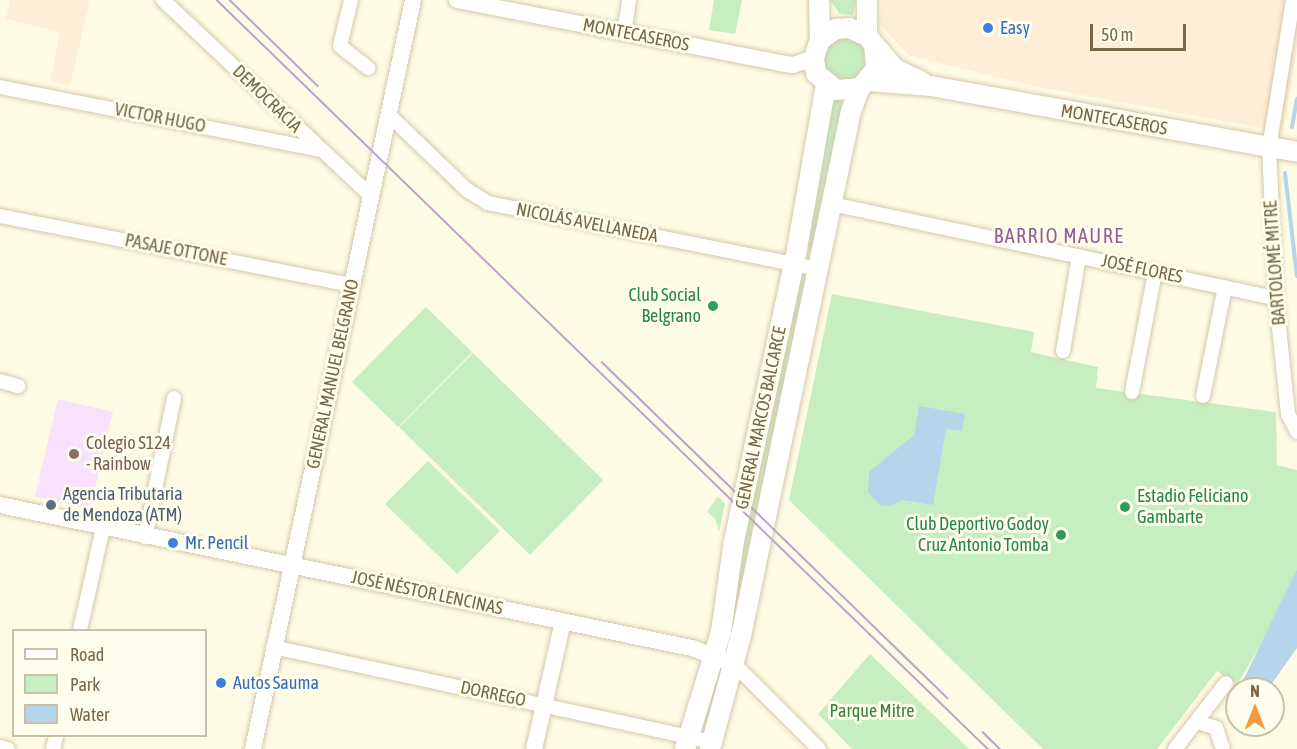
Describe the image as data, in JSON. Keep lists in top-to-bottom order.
{
  "streets": {
    "main road": ["MONTECASEROS", "GENERAL MARCOS BALCARCE"],
    "street": [
      "DEMOCRACIA",
      "VICTOR HUGO",
      "NICOLÁS AVELLANEDA",
      "PASAJE OTTONE",
      "BARTOLOMÉ MITRE",
      "JOSÉ FLORES",
      "GENERAL MANUEL BELGRANO",
      "JOSÉ NÉSTOR LENCINAS",
      "DORREGO"
    ]
  },
  "crossings": [
    ["MONTECASEROS", "BARTOLOMÉ MITRE"],
    ["MONTECASEROS", "GENERAL MARCOS BALCARCE"],
    ["DEMOCRACIA", "VICTOR HUGO"],
    ["DEMOCRACIA", "GENERAL MANUEL BELGRANO"],
    ["NICOLÁS AVELLANEDA", "GENERAL MANUEL BELGRANO"],
    ["NICOLÁS AVELLANEDA", "GENERAL MARCOS BALCARCE"],
    ["PASAJE OTTONE", "GENERAL MANUEL BELGRANO"],
    ["BARTOLOMÉ MITRE", "JOSÉ FLORES"],
    ["JOSÉ FLORES", "GENERAL MARCOS BALCARCE"],
    ["GENERAL MANUEL BELGRANO", "JOSÉ NÉSTOR LENCINAS"],
    ["GENERAL MANUEL BELGRANO", "DORREGO"],
    ["GENERAL MARCOS BALCARCE", "JOSÉ NÉSTOR LENCINAS"],
    ["GENERAL MARCOS BALCARCE", "DORREGO"]
  ],
  "districts": ["BARRIO MAURE"],
  "parks": ["Parque Mitre"],
  "places": [
    "Easy",
    "Club Social Belgrano",
    "Colegio S124 - Rainbow",
    "Agencia Tributaria de Mendoza (ATM)",
    "Estadio Feliciano Gambarte",
    "Club Deportivo Godoy Cruz Antonio Tomba",
    "Mr. Pencil",
    "Autos Sauma"
  ],
  "legend": ["Road", "Park", "Water"],
  "scale_bar": "50 m",
  "north": "top"
}
